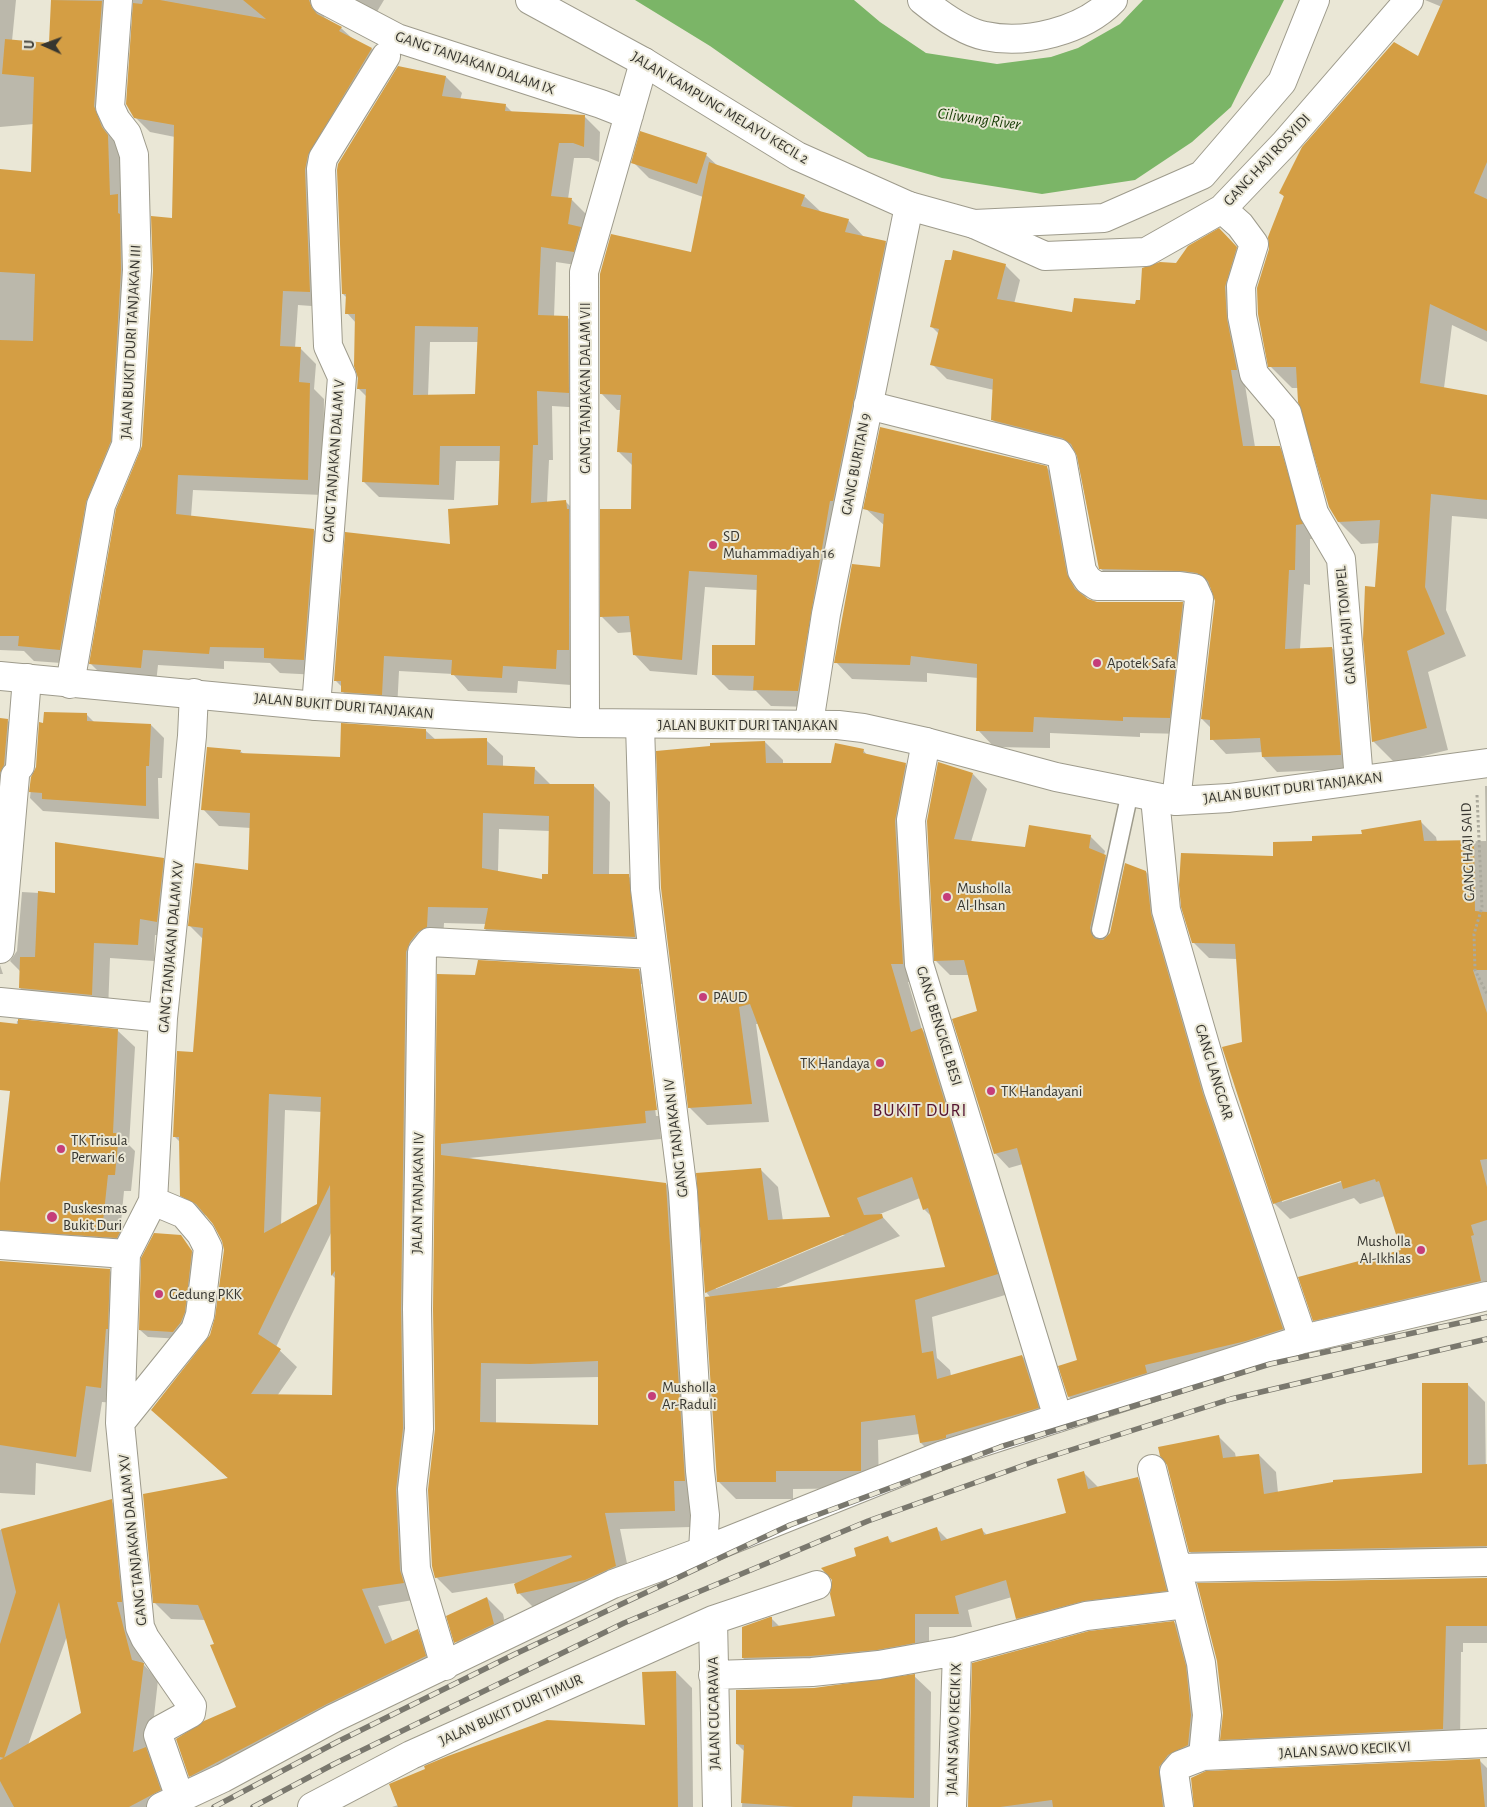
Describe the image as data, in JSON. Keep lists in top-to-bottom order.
{
  "streets": {
    "street": [
      "GANG TANJAKAN DALAM IX",
      "JALAN KAMPUNG MELAYU KECIL 2",
      "GANG HAJI ROSYIDI",
      "JALAN BUKIT DURI TANJAKAN III",
      "GANG TANJAKAN DALAM VII",
      "GANG TANJAKAN DALAM V",
      "GANG BURITAN 9",
      "GANG HAJI TOMPEL",
      "JALAN BUKIT DURI TANJAKAN",
      "GANG TANJAKAN DALAM XV",
      "GANG BENGKEL BESI",
      "GANG LANGGAR",
      "GANG TANJAKAN IV",
      "JALAN TANJAKAN IV",
      "JALAN BUKIT DURI TIMUR",
      "JALAN CUCARAWA",
      "JALAN SAWO KECIK IX",
      "JALAN SAWO KECIK VI"
    ],
    "path": ["GANG HAJI SAID"]
  },
  "crossings": [
    ["GANG TANJAKAN DALAM IX", "GANG TANJAKAN DALAM VII"],
    ["JALAN KAMPUNG MELAYU KECIL 2", "GANG HAJI ROSYIDI"],
    ["JALAN KAMPUNG MELAYU KECIL 2", "GANG TANJAKAN DALAM VII"],
    ["JALAN KAMPUNG MELAYU KECIL 2", "GANG BURITAN 9"],
    ["GANG HAJI ROSYIDI", "GANG HAJI TOMPEL"],
    ["JALAN BUKIT DURI TANJAKAN III", "JALAN BUKIT DURI TANJAKAN"],
    ["GANG TANJAKAN DALAM VII", "JALAN BUKIT DURI TANJAKAN"],
    ["GANG TANJAKAN DALAM V", "JALAN BUKIT DURI TANJAKAN"],
    ["GANG BURITAN 9", "JALAN BUKIT DURI TANJAKAN"],
    ["GANG BURITAN 9", "GANG LANGGAR"],
    ["GANG HAJI TOMPEL", "JALAN BUKIT DURI TANJAKAN"],
    ["JALAN BUKIT DURI TANJAKAN", "GANG HAJI SAID"],
    ["JALAN BUKIT DURI TANJAKAN", "GANG TANJAKAN DALAM XV"],
    ["JALAN BUKIT DURI TANJAKAN", "GANG BENGKEL BESI"],
    ["JALAN BUKIT DURI TANJAKAN", "GANG LANGGAR"],
    ["JALAN BUKIT DURI TANJAKAN", "GANG TANJAKAN IV"],
    ["GANG TANJAKAN IV", "JALAN TANJAKAN IV"],
    ["JALAN BUKIT DURI TIMUR", "JALAN CUCARAWA"]
  ],
  "districts": ["BUKIT DURI"],
  "water": ["Ciliwung River"],
  "places": [
    "SD Muhammadiyah 16",
    "Apotek Safa",
    "Musholla Al-Ihsan",
    "PAUD",
    "TK Handaya",
    "TK Handayani",
    "TK Trisula Perwari 6",
    "Puskesmas Bukit Duri",
    "Musholla Al-Ikhlas",
    "Gedung PKK",
    "Musholla Ar-Raduli"
  ],
  "north": "left"
}
